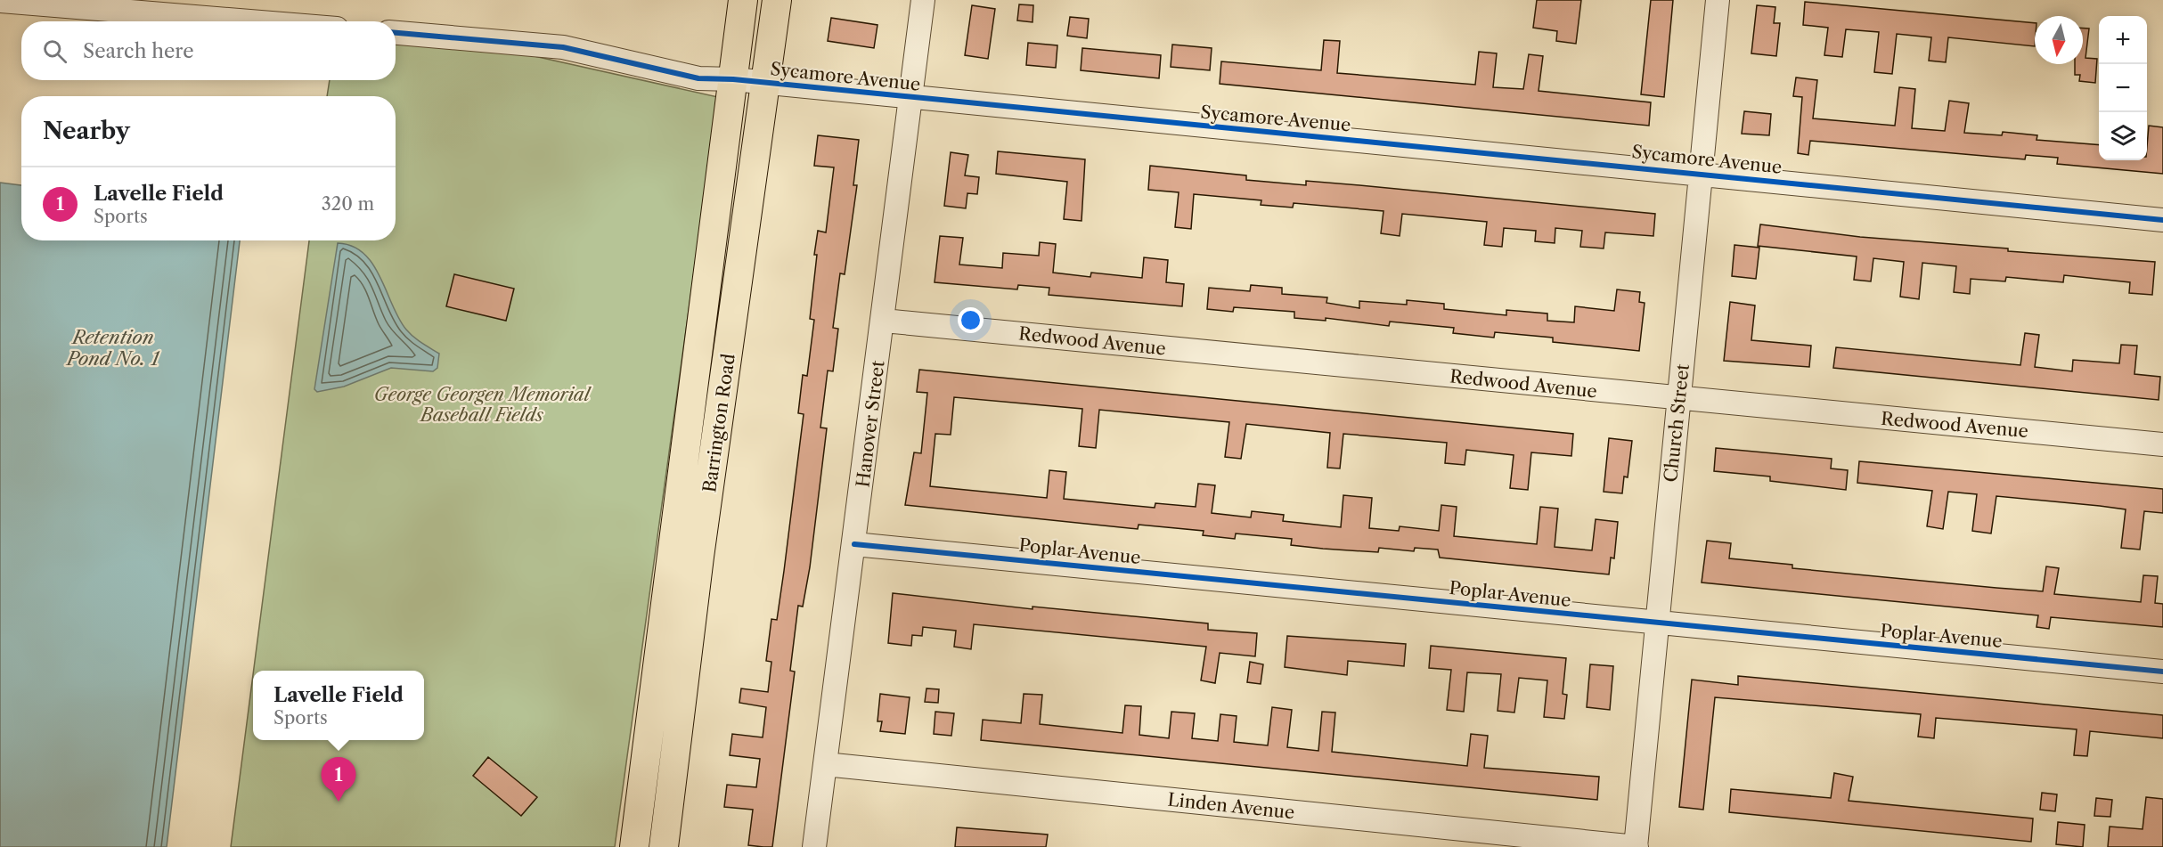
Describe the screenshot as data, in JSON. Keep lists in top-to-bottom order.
{
  "streets": {
    "main road": ["Barrington Road"],
    "street": [
      "Sycamore Avenue",
      "Redwood Avenue",
      "Church Street",
      "Hanover Street",
      "Poplar Avenue",
      "Linden Avenue"
    ]
  },
  "crossings": [
    ["Sycamore Avenue", "Barrington Road"],
    ["Sycamore Avenue", "Church Street"],
    ["Sycamore Avenue", "Hanover Street"],
    ["Redwood Avenue", "Church Street"],
    ["Redwood Avenue", "Hanover Street"],
    ["Church Street", "Poplar Avenue"],
    ["Church Street", "Linden Avenue"],
    ["Hanover Street", "Poplar Avenue"],
    ["Hanover Street", "Linden Avenue"]
  ],
  "water": ["Retention Pond No. 1"],
  "parks": ["George Georgen Memorial Baseball Fields"],
  "north": "bottom",
  "page": {
    "map_buttons": ["+", "−"],
    "search": "Search here",
    "heading": "Nearby",
    "list": [
      {
        "mark": "1",
        "name": "Lavelle Field",
        "note": "Sports",
        "value": "320 m"
      }
    ],
    "popup": ["Lavelle Field", "Sports"],
    "pins": "1"
  }
}
